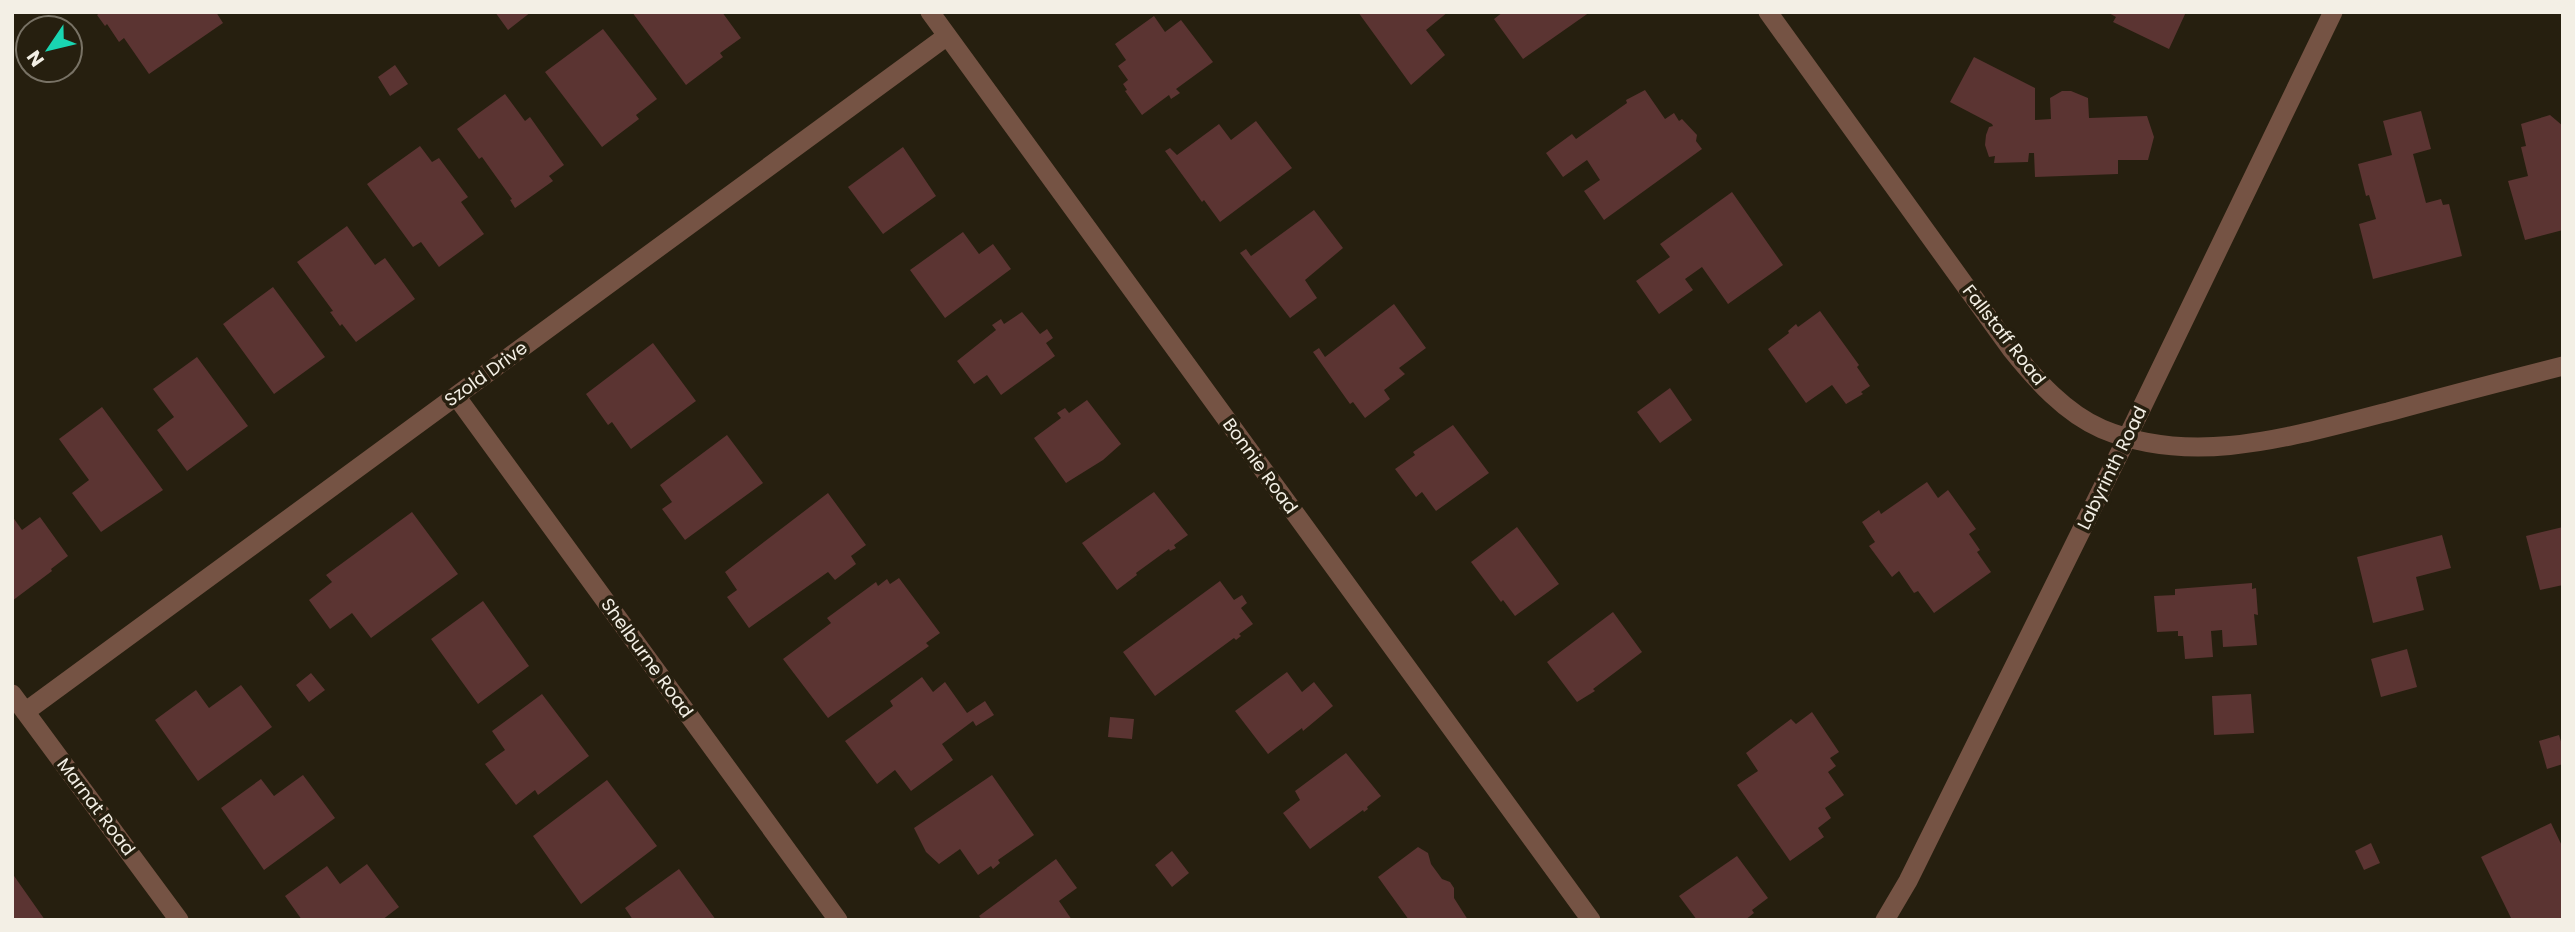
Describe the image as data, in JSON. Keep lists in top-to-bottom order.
{
  "streets": {
    "street": [
      "Fallstaff Road",
      "Szold Drive",
      "Bonnie Road",
      "Labyrinth Road",
      "Shelburne Road",
      "Marnat Road"
    ]
  },
  "crossings": [
    ["Fallstaff Road", "Labyrinth Road"],
    ["Szold Drive", "Bonnie Road"],
    ["Szold Drive", "Shelburne Road"],
    ["Szold Drive", "Marnat Road"]
  ],
  "north": "bottom left"
}
